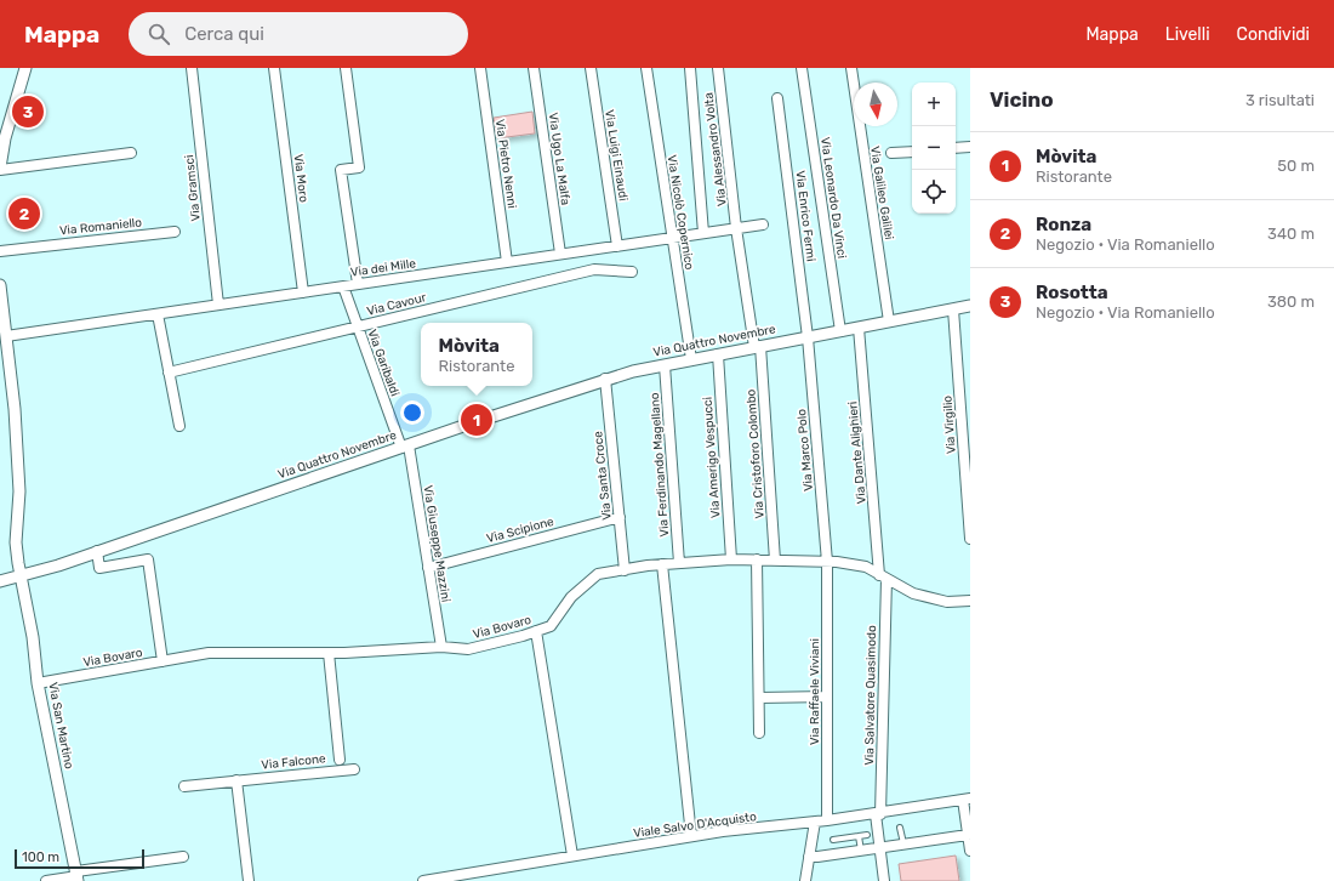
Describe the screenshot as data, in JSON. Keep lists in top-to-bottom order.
{
  "streets": {
    "street": [
      "Via Alessandro Volta",
      "Via Luigi Einaudi",
      "Via Ugo La Malfa",
      "Via Pietro Nenni",
      "Via Moro",
      "Via Gramsci",
      "Via Galileo Galilei",
      "Via Leonardo Da Vinci",
      "Via Nicolò Copernico",
      "Via Enrico Fermi",
      "Via Romaniello",
      "Via dei Mille",
      "Via Cavour",
      "Via Quattro Novembre",
      "Via Garibaldi",
      "Via Virgilio",
      "Via Marco Polo",
      "Via Dante Alighieri",
      "Via Cristoforo Colombo",
      "Via Amerigo Vespucci",
      "Via Ferdinando Magellano",
      "Via Santa Croce",
      "Via Scipione",
      "Via Giuseppe Mazzini",
      "Via Bovaro",
      "Via Raffaele Viviani",
      "Via Salvatore Quasimodo",
      "Via San Martino",
      "Via Falcone",
      "Viale Salvo D'Acquisto"
    ]
  },
  "crossings": [
    ["Via Alessandro Volta", "Via dei Mille"],
    ["Via Alessandro Volta", "Via Quattro Novembre"],
    ["Via Alessandro Volta", "Via Cristoforo Colombo"],
    ["Via Luigi Einaudi", "Via dei Mille"],
    ["Via Ugo La Malfa", "Via dei Mille"],
    ["Via Pietro Nenni", "Via dei Mille"],
    ["Via Moro", "Via dei Mille"],
    ["Via Gramsci", "Via dei Mille"],
    ["Via Galileo Galilei", "Via Quattro Novembre"],
    ["Via Leonardo Da Vinci", "Via Quattro Novembre"],
    ["Via Nicolò Copernico", "Via dei Mille"],
    ["Via Nicolò Copernico", "Via Quattro Novembre"],
    ["Via Enrico Fermi", "Via Quattro Novembre"],
    ["Via Enrico Fermi", "Via Marco Polo"],
    ["Via dei Mille", "Via Garibaldi"],
    ["Via Cavour", "Via Garibaldi"],
    ["Via Quattro Novembre", "Via Garibaldi"],
    ["Via Quattro Novembre", "Via Virgilio"],
    ["Via Quattro Novembre", "Via Marco Polo"],
    ["Via Quattro Novembre", "Via Dante Alighieri"],
    ["Via Quattro Novembre", "Via Cristoforo Colombo"],
    ["Via Quattro Novembre", "Via Amerigo Vespucci"],
    ["Via Quattro Novembre", "Via Ferdinando Magellano"],
    ["Via Quattro Novembre", "Via Santa Croce"],
    ["Via Quattro Novembre", "Via Giuseppe Mazzini"],
    ["Via Quattro Novembre", "Via San Martino"],
    ["Via Garibaldi", "Via Giuseppe Mazzini"],
    ["Via Marco Polo", "Via Bovaro"],
    ["Via Marco Polo", "Via Raffaele Viviani"],
    ["Via Dante Alighieri", "Via Bovaro"],
    ["Via Dante Alighieri", "Via Salvatore Quasimodo"],
    ["Via Cristoforo Colombo", "Via Bovaro"],
    ["Via Amerigo Vespucci", "Via Bovaro"],
    ["Via Ferdinando Magellano", "Via Bovaro"],
    ["Via Santa Croce", "Via Scipione"],
    ["Via Santa Croce", "Via Bovaro"],
    ["Via Scipione", "Via Giuseppe Mazzini"],
    ["Via Giuseppe Mazzini", "Via Bovaro"],
    ["Via Bovaro", "Via Raffaele Viviani"],
    ["Via Bovaro", "Via Salvatore Quasimodo"],
    ["Via Bovaro", "Via San Martino"],
    ["Via Raffaele Viviani", "Viale Salvo D'Acquisto"],
    ["Via Salvatore Quasimodo", "Viale Salvo D'Acquisto"]
  ],
  "scale_bar": "100 m",
  "north": "bottom",
  "page": {
    "header": "Mappa",
    "search": "Cerca qui",
    "nav": ["Mappa", "Livelli", "Condividi"],
    "heading": ["Vicino", "3 risultati"],
    "map_buttons": ["+", "−"],
    "pins": ["3", "2", "1"],
    "list": [
      {
        "mark": "1",
        "name": "Mòvita",
        "note": "Ristorante",
        "value": "50 m"
      },
      {
        "mark": "2",
        "name": "Ronza",
        "note": "Negozio · Via Romaniello",
        "value": "340 m"
      },
      {
        "mark": "3",
        "name": "Rosotta",
        "note": "Negozio · Via Romaniello",
        "value": "380 m"
      }
    ],
    "popup": ["Mòvita", "Ristorante"],
    "scale": "100 m"
  }
}
